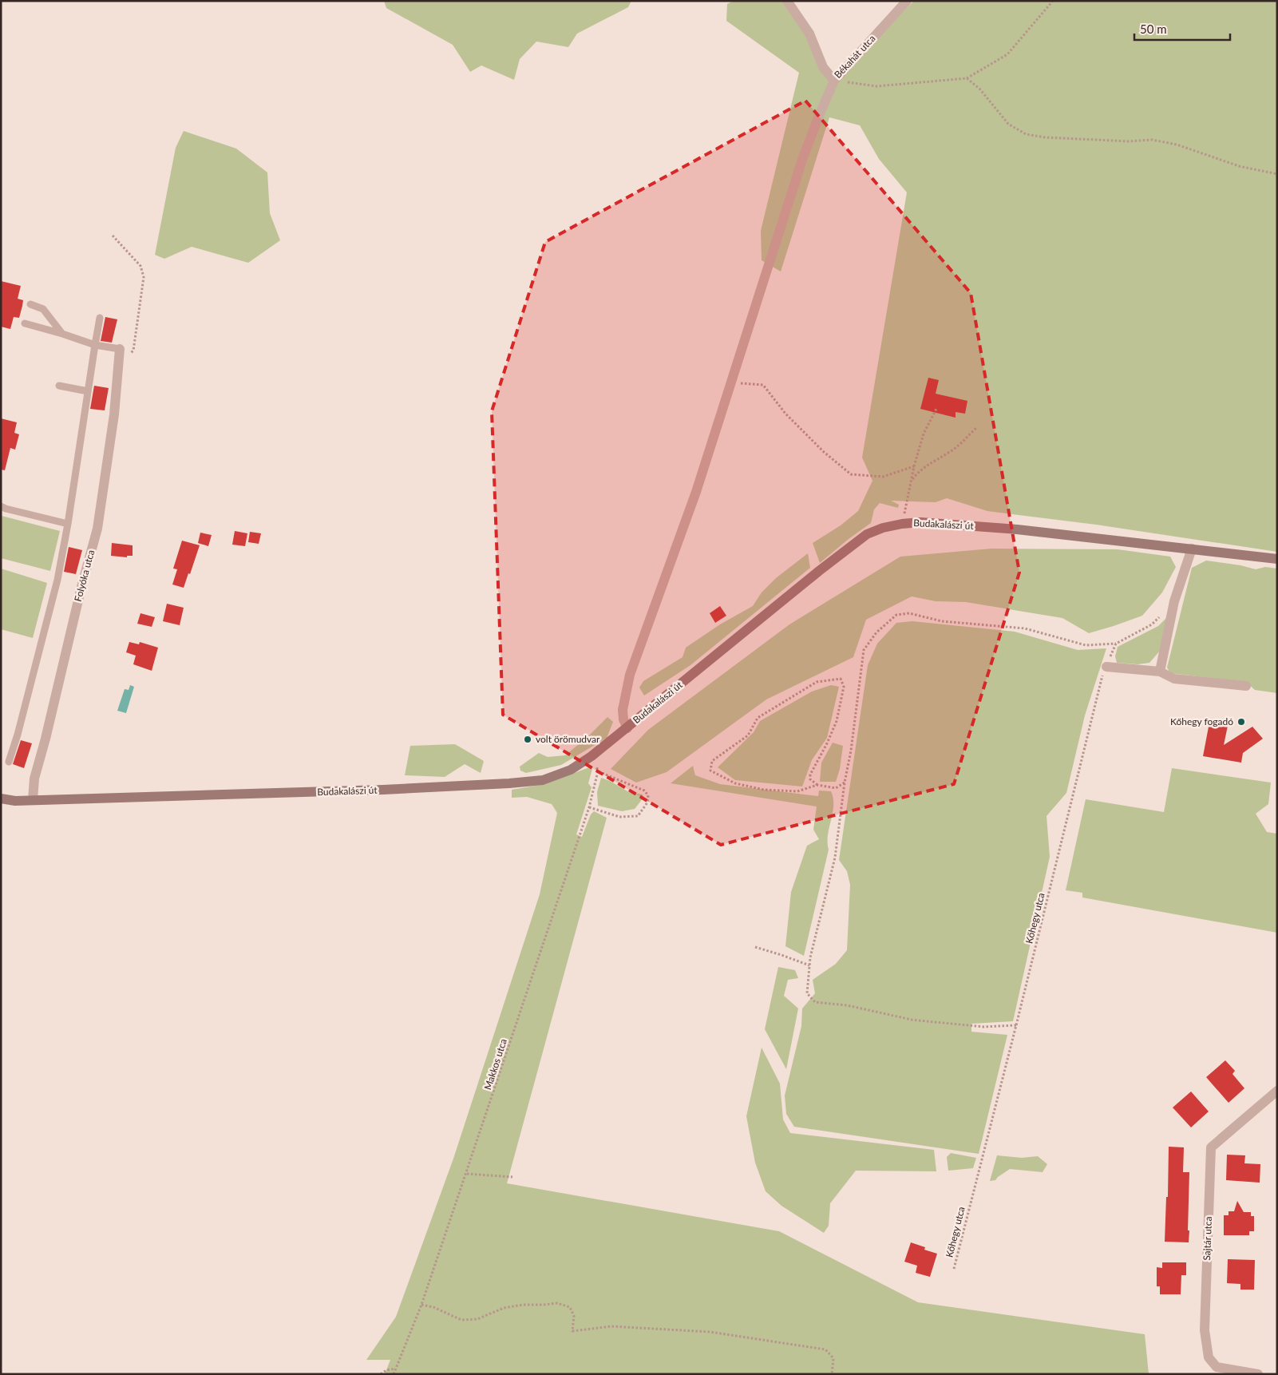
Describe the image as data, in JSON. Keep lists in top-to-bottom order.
{
  "streets": {
    "main road": ["Budakalászi út"],
    "street": ["Békahát utca", "Folyóka utca", "Sajtár utca"],
    "path": ["Kőhegy utca", "Makkos utca"]
  },
  "crossings": [
    ["Budakalászi út", "Folyóka utca"]
  ],
  "places": ["Kőhegy fogadó", "volt örömudvar"],
  "scale_bar": "50 m"
}
